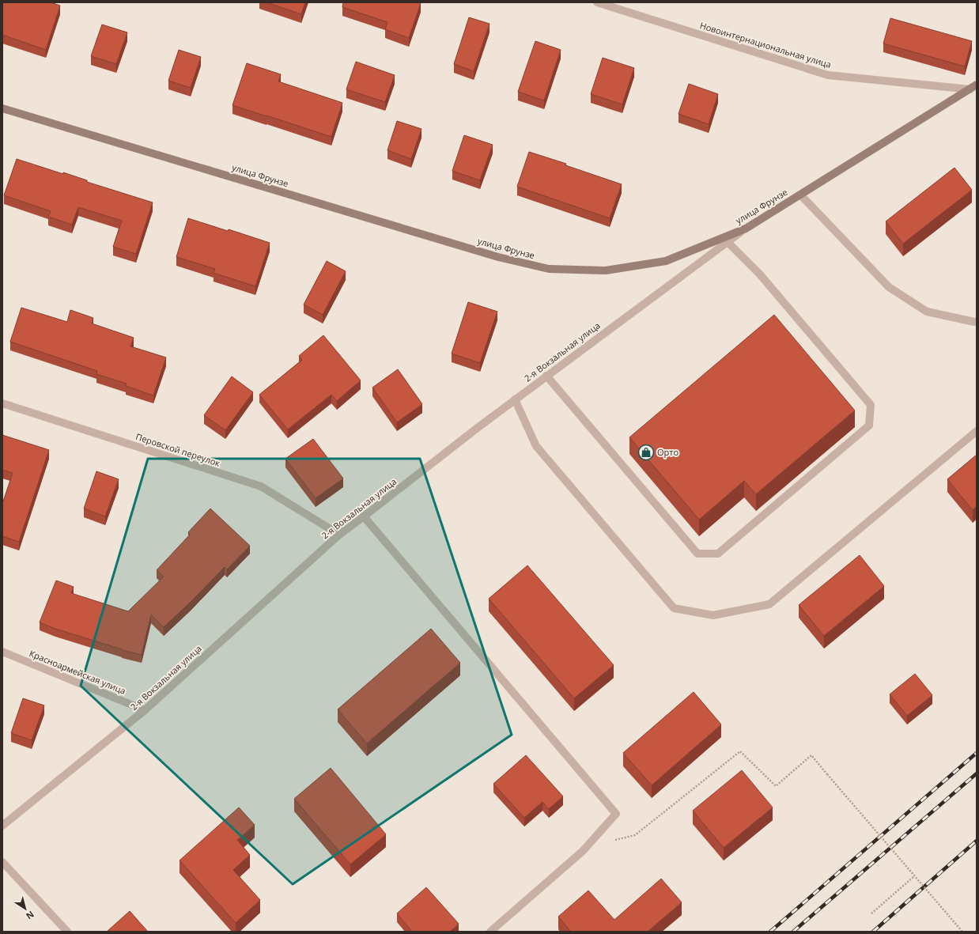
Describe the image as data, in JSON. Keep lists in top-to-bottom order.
{
  "streets": {
    "street": [
      "Новоинтернациональная улица",
      "улица Фрунзе",
      "2-я Вокзальная улица",
      "Перовской переулок",
      "Красноармейская улица"
    ]
  },
  "crossings": [
    ["Новоинтернациональная улица", "улица Фрунзе"],
    ["улица Фрунзе", "2-я Вокзальная улица"],
    ["2-я Вокзальная улица", "Перовской переулок"],
    ["2-я Вокзальная улица", "Красноармейская улица"]
  ],
  "places": {
    "shop": ["Орто"]
  },
  "north": "bottom right"
}
